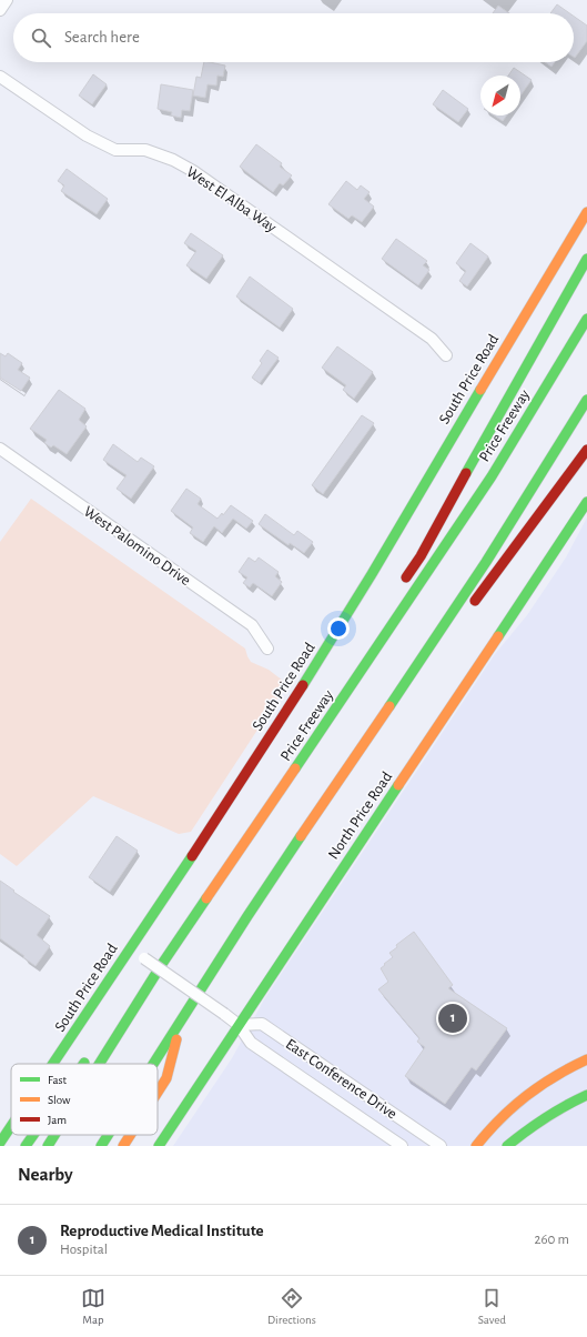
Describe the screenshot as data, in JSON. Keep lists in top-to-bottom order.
{
  "streets": {
    "main road": ["South Price Road", "Price Freeway", "North Price Road"],
    "street": ["West El Alba Way", "West Palomino Drive", "East Conference Drive"]
  },
  "crossings": [
    ["South Price Road", "East Conference Drive"],
    ["North Price Road", "East Conference Drive"]
  ],
  "legend": ["Fast", "Slow", "Jam"],
  "north": "bottom left",
  "page": {
    "search": "Search here",
    "pins": "1",
    "heading": "Nearby",
    "list": [
      {
        "mark": "1",
        "name": "Reproductive Medical Institute",
        "note": "Hospital",
        "value": "260 m"
      }
    ],
    "nav": ["Map", "Directions", "Saved"]
  }
}
